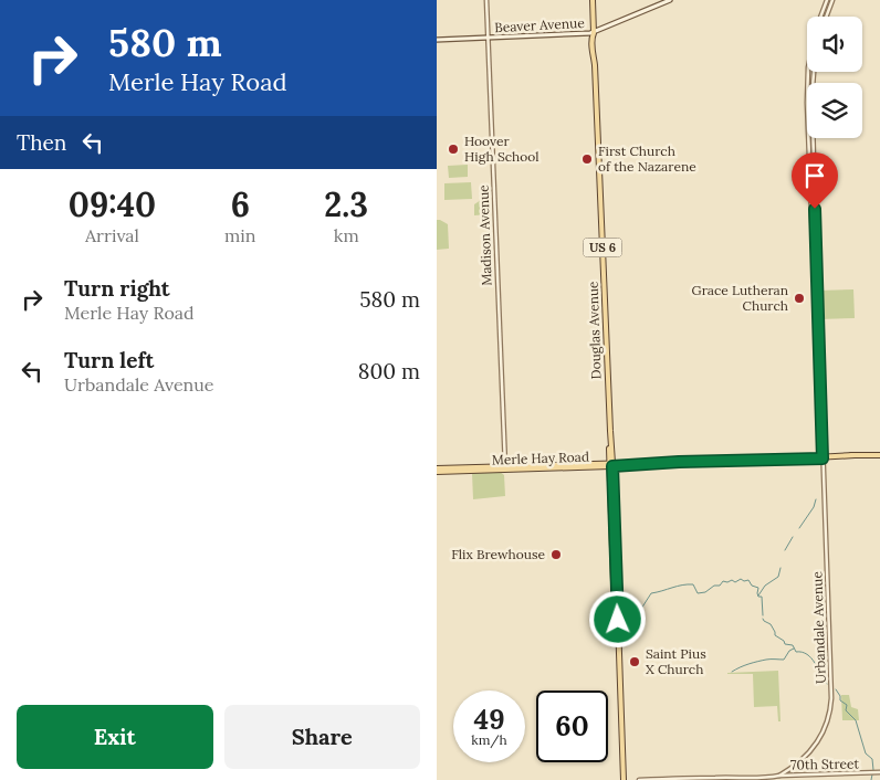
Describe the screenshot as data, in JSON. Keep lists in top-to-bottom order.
{
  "streets": {
    "main road": [
      "Beaver Avenue",
      "US 6",
      "Douglas Avenue",
      "Merle Hay Road"
    ],
    "street": ["Madison Avenue", "Urbandale Avenue", "70th Street"]
  },
  "crossings": [
    ["Beaver Avenue", "Madison Avenue"],
    ["Beaver Avenue", "Douglas Avenue"],
    ["Madison Avenue", "Merle Hay Road"],
    ["Douglas Avenue", "Merle Hay Road"],
    ["Merle Hay Road", "Urbandale Avenue"],
    ["Urbandale Avenue", "70th Street"]
  ],
  "places": [
    "Hoover High School",
    "First Church of the Nazarene",
    "Grace Lutheran Church",
    "Flix Brewhouse",
    "Saint Pius X Church"
  ],
  "page": {
    "turn": ["580 m", "Merle Hay Road"],
    "then": "Then",
    "eta": [
      "09:40",
      "Arrival",
      "6",
      "min",
      "2.3",
      "km"
    ],
    "list": [
      {
        "name": "Turn right",
        "note": "Merle Hay Road",
        "value": "580 m"
      },
      {
        "name": "Turn left",
        "note": "Urbandale Avenue",
        "value": "800 m"
      }
    ],
    "speed": "49 km/h",
    "limit": "60",
    "buttons": ["Exit", "Share"]
  }
}
